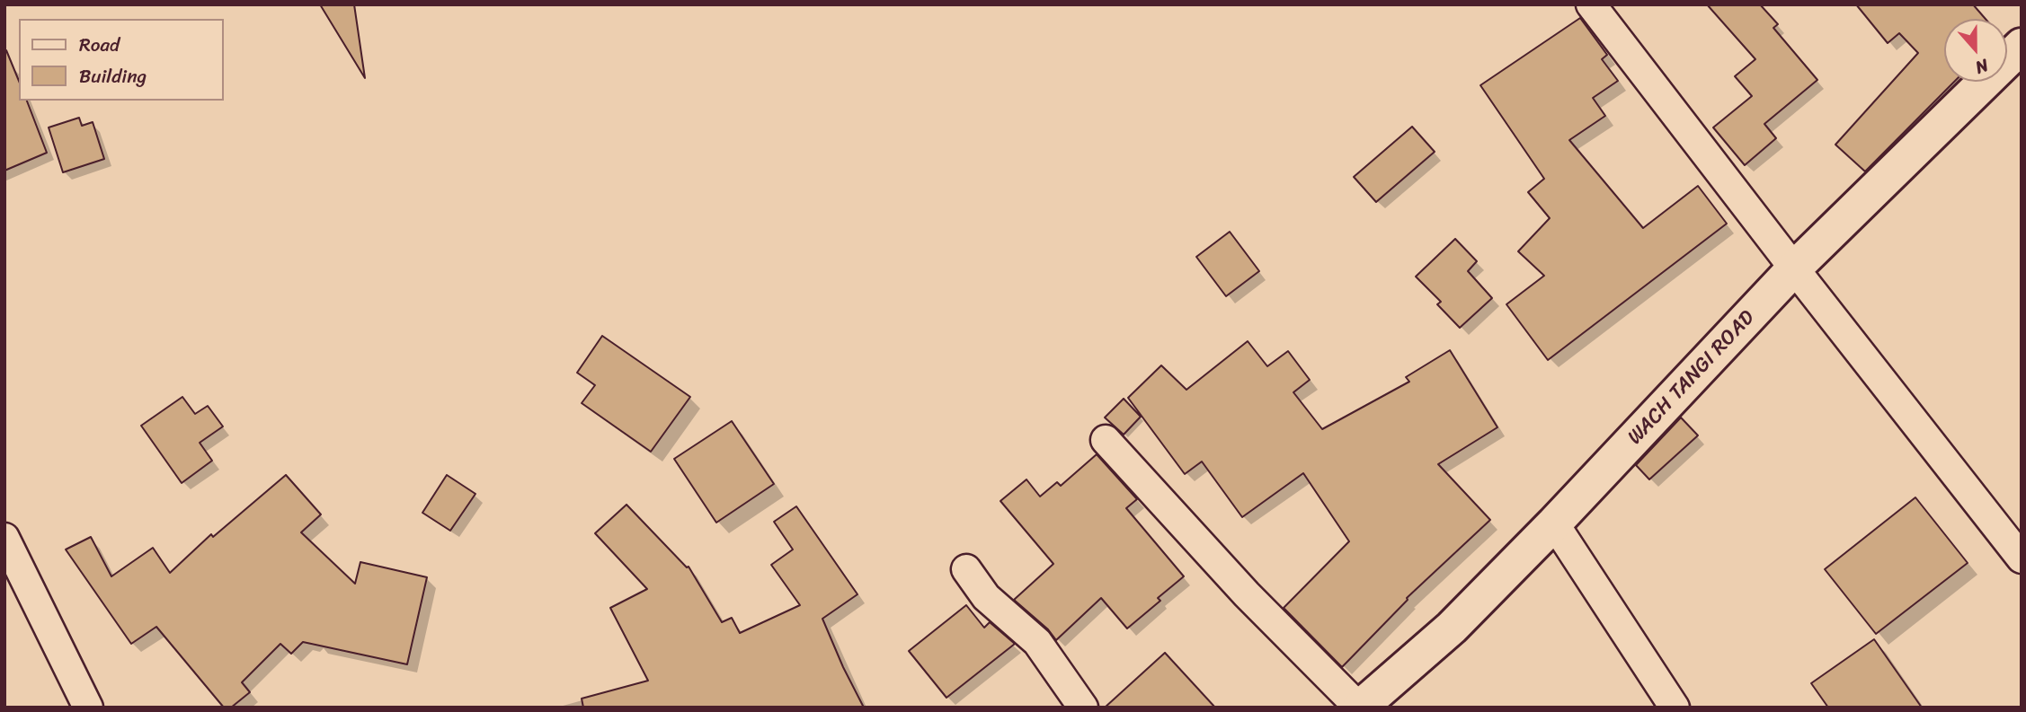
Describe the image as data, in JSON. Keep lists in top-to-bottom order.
{
  "streets": {
    "main road": ["WACH TANGI ROAD"]
  },
  "legend": ["Road", "Building"],
  "north": "bottom"
}
